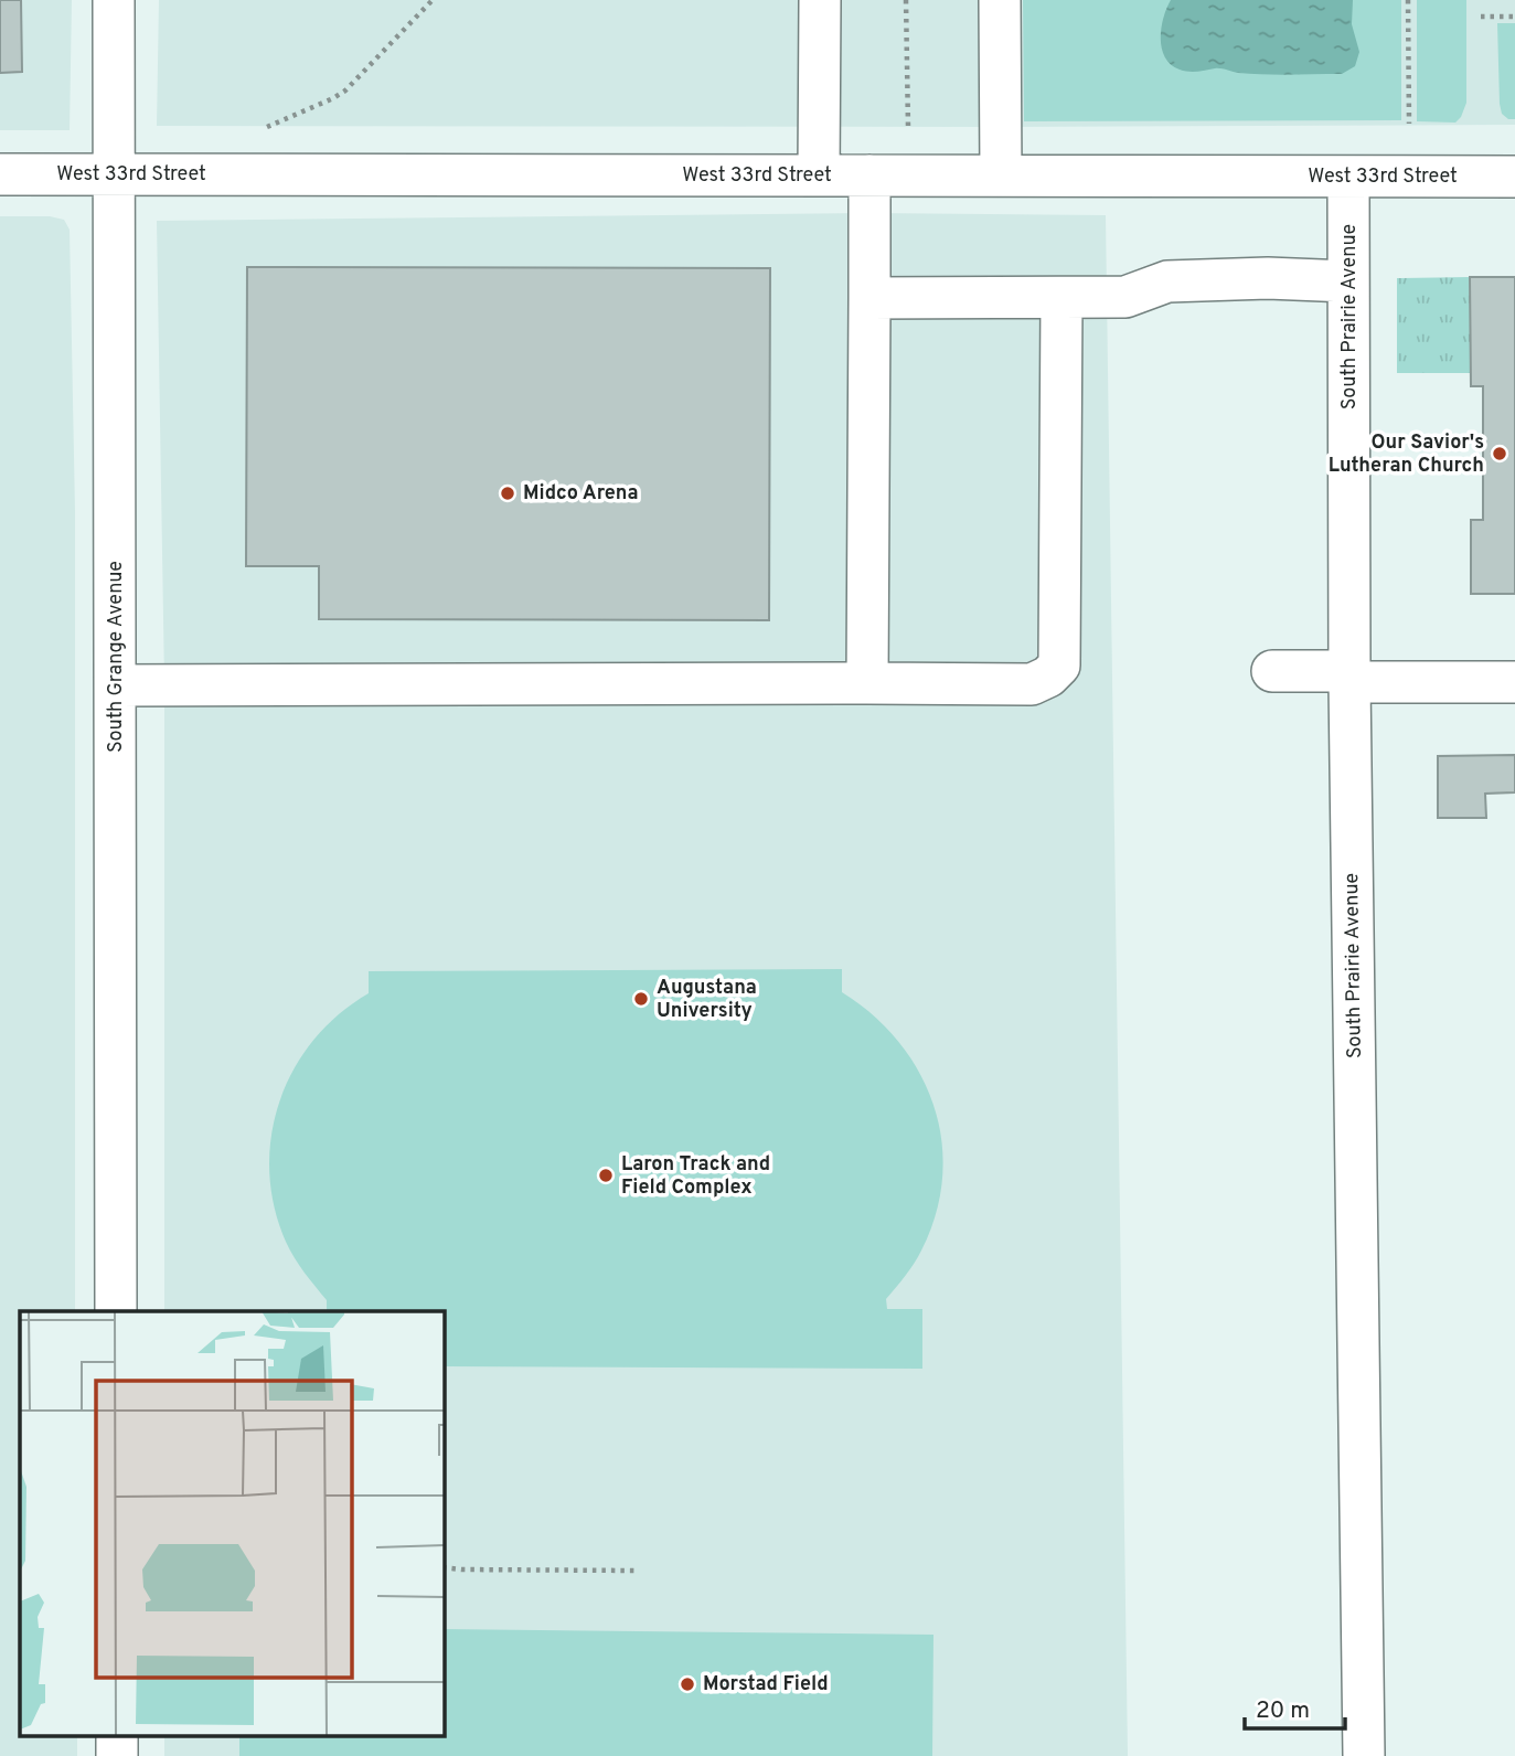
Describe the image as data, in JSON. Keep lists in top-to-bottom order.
{
  "streets": {
    "street": ["West 33rd Street", "South Prairie Avenue", "South Grange Avenue"]
  },
  "crossings": [
    ["West 33rd Street", "South Prairie Avenue"],
    ["West 33rd Street", "South Grange Avenue"]
  ],
  "places": [
    "Our Savior's Lutheran Church",
    "Midco Arena",
    "Augustana University",
    "Laron Track and Field Complex",
    "Morstad Field"
  ],
  "scale_bar": "20 m"
}
